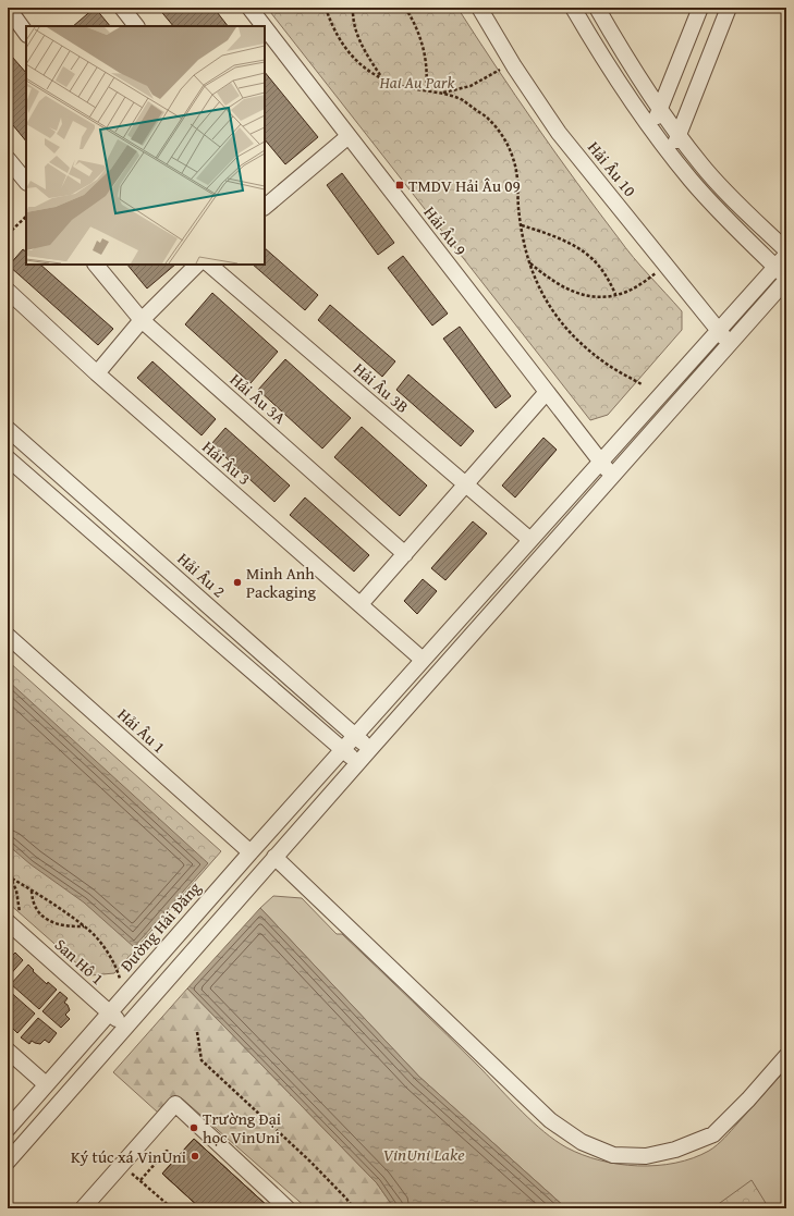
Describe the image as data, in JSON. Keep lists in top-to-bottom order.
{
  "streets": {
    "street": [
      "Hải Âu 10",
      "Hải Âu 9",
      "Hải Âu 3B",
      "Hải Âu 3A",
      "Hải Âu 3",
      "Hải Âu 2",
      "Hải Âu 1",
      "Đường Hải Đăng",
      "San Hô 1"
    ]
  },
  "crossings": [
    ["Hải Âu 10", "Đường Hải Đăng"],
    ["Hải Âu 9", "Đường Hải Đăng"],
    ["Hải Âu 3B", "Đường Hải Đăng"],
    ["Hải Âu 3", "Đường Hải Đăng"],
    ["Hải Âu 2", "Đường Hải Đăng"],
    ["Hải Âu 1", "Đường Hải Đăng"],
    ["Đường Hải Đăng", "San Hô 1"]
  ],
  "water": ["VinUni Lake"],
  "parks": ["Hai Au Park"],
  "places": {
    "transit": ["TMDV Hải Âu 09"],
    "other": ["Minh Anh Packaging", "Trường Đại học VinUni", "Ký túc xá VinUni"]
  }
}
